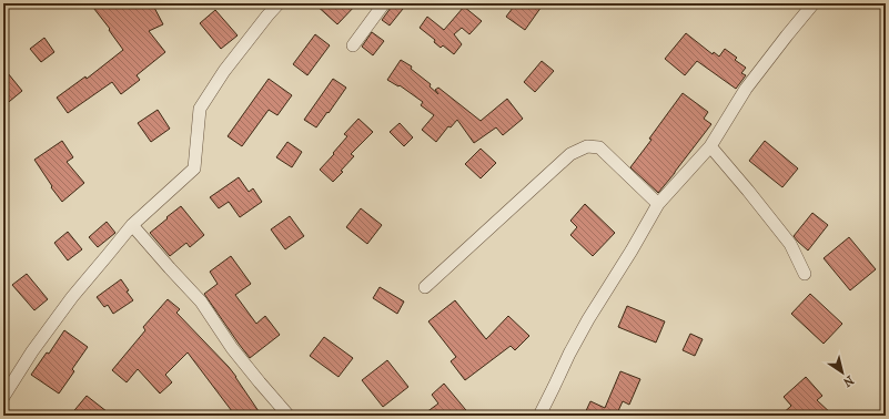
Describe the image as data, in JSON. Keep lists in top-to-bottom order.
{
  "north": "bottom right"
}
